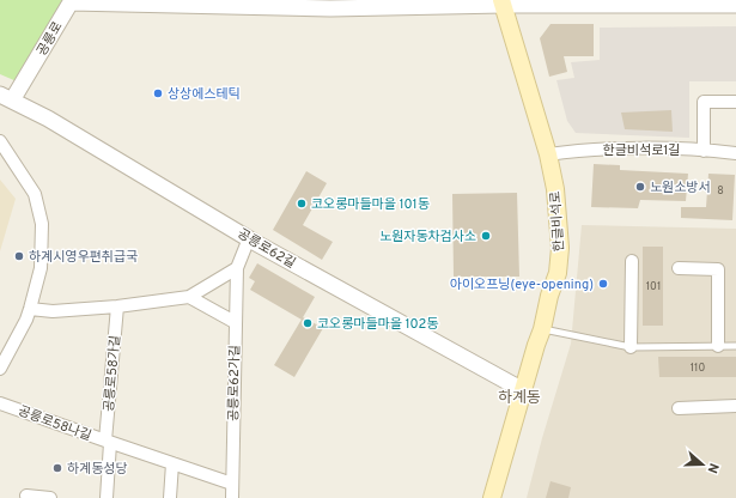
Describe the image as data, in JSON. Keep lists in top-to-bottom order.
{
  "streets": {
    "main road": ["한글비석로"],
    "street": [
      "공릉로",
      "한글비석로1길",
      "공릉로62길",
      "공릉로58가길",
      "공릉로62가길",
      "공릉로58나길"
    ]
  },
  "crossings": [
    ["공릉로", "한글비석로"],
    ["공릉로", "공릉로62길"],
    ["한글비석로1길", "한글비석로"],
    ["한글비석로", "공릉로62길"],
    ["공릉로62길", "공릉로62가길"],
    ["공릉로58가길", "공릉로58나길"],
    ["공릉로62가길", "공릉로58나길"]
  ],
  "districts": ["하계동"],
  "places": [
    "상상에스테틱",
    "노원소방서",
    "코오롱마들마을 101동",
    "노원자동차검사소",
    "하계시영우편취급국",
    "아이오프닝(eye-opening)",
    "코오롱마들마을 102동",
    "하계동성당"
  ],
  "house_numbers": ["8", "101", "110"],
  "north": "right"
}
